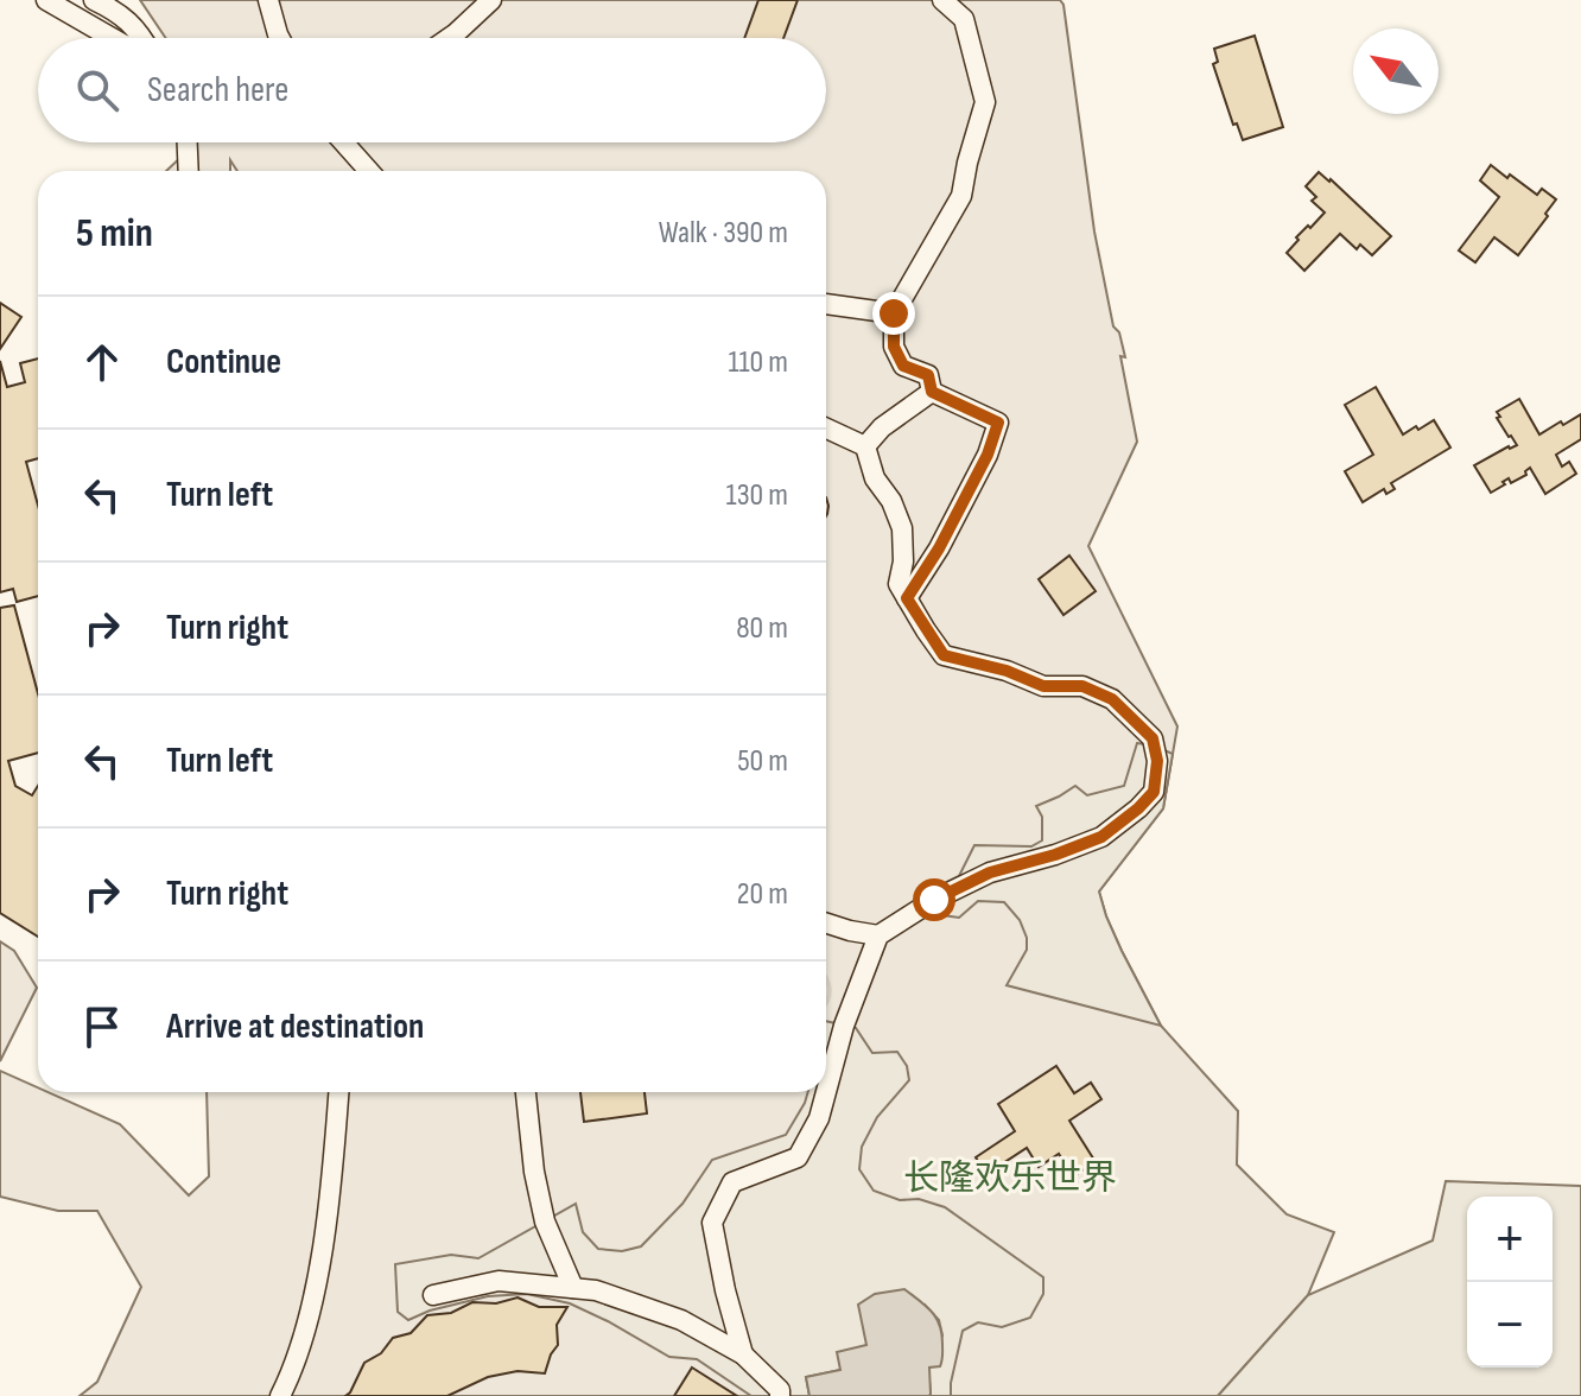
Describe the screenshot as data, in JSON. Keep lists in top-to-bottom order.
{
  "parks": ["长隆欢乐世界"],
  "north": "top left",
  "page": {
    "search": "Search here",
    "heading": ["5 min", "Walk · 390 m"],
    "list": [
      ["Continue", "110 m"],
      ["Turn left", "130 m"],
      ["Turn right", "80 m"],
      ["Turn left", "50 m"],
      ["Turn right", "20 m"],
      "Arrive at destination"
    ],
    "map_buttons": ["+", "−"]
  }
}
